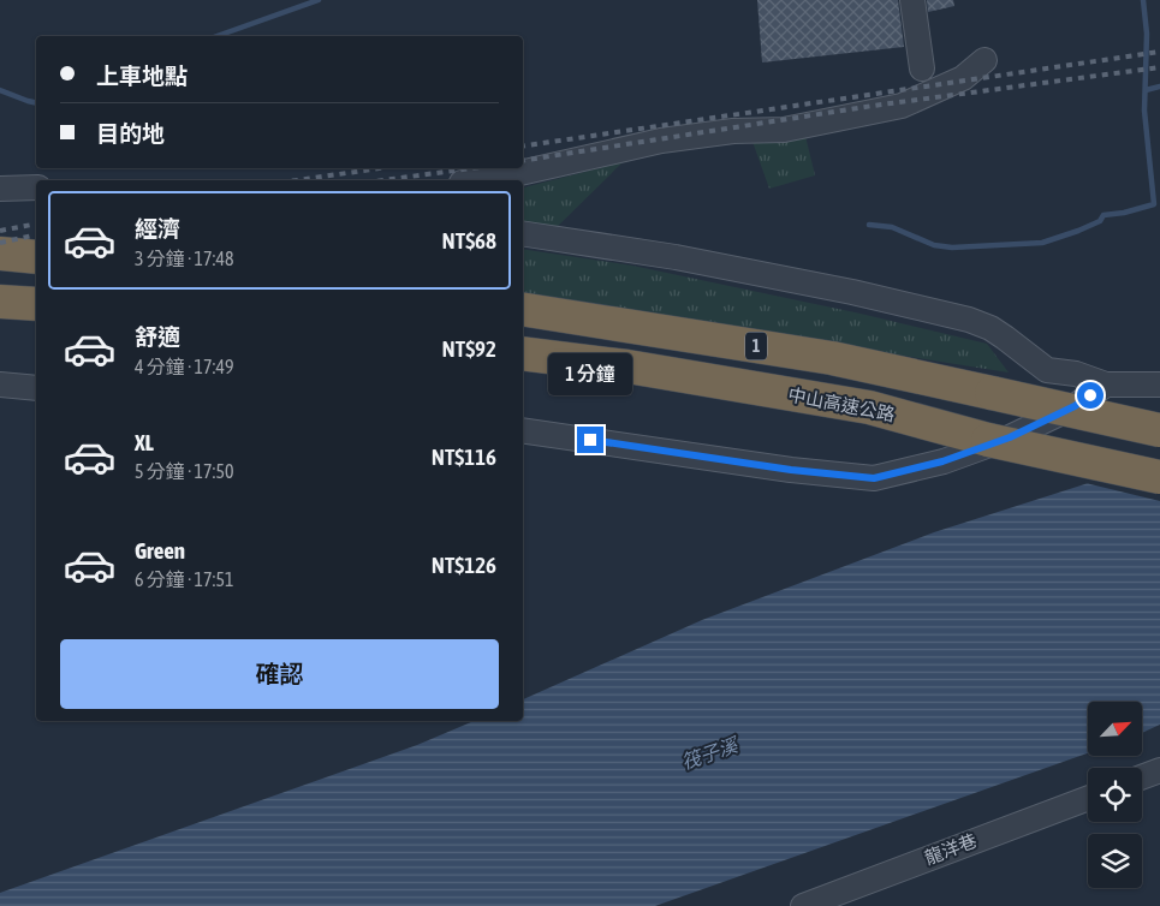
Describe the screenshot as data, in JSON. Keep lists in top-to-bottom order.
{
  "streets": {
    "highway": ["1", "中山高速公路"],
    "lane": ["龍洋巷"]
  },
  "water": ["筏子溪"],
  "north": "top right",
  "page": {
    "banner": ["上車地點", "目的地"],
    "list": [
      {
        "name": "經濟",
        "note": "3 分鐘 · 17:48",
        "value": "NT$68"
      },
      {
        "name": "舒適",
        "note": "4 分鐘 · 17:49",
        "value": "NT$92"
      },
      {
        "name": "XL",
        "note": "5 分鐘 · 17:50",
        "value": "NT$116"
      },
      {
        "name": "Green",
        "note": "6 分鐘 · 17:51",
        "value": "NT$126"
      }
    ],
    "bubble": "1 分鐘",
    "buttons": "確認"
  }
}
